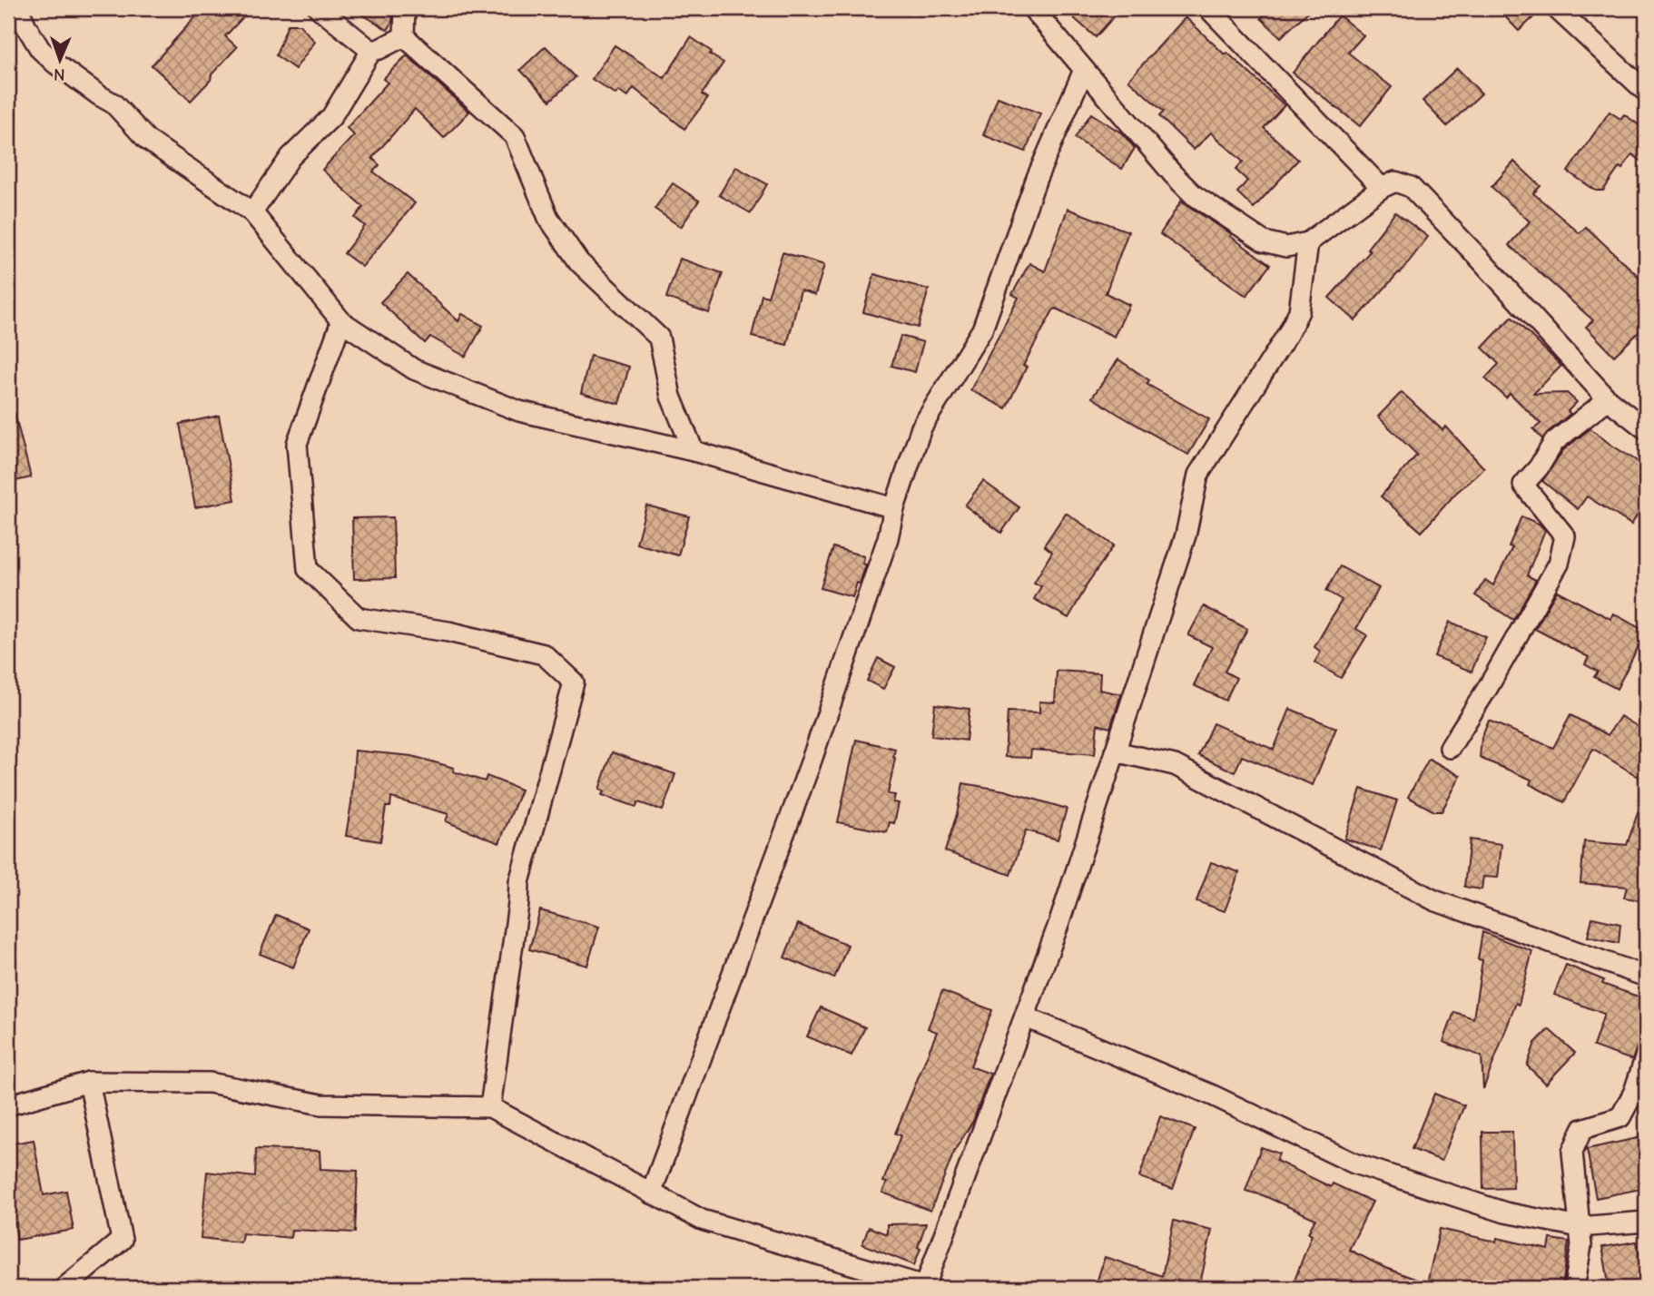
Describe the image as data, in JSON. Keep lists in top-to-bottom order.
{
  "north": "bottom"
}
